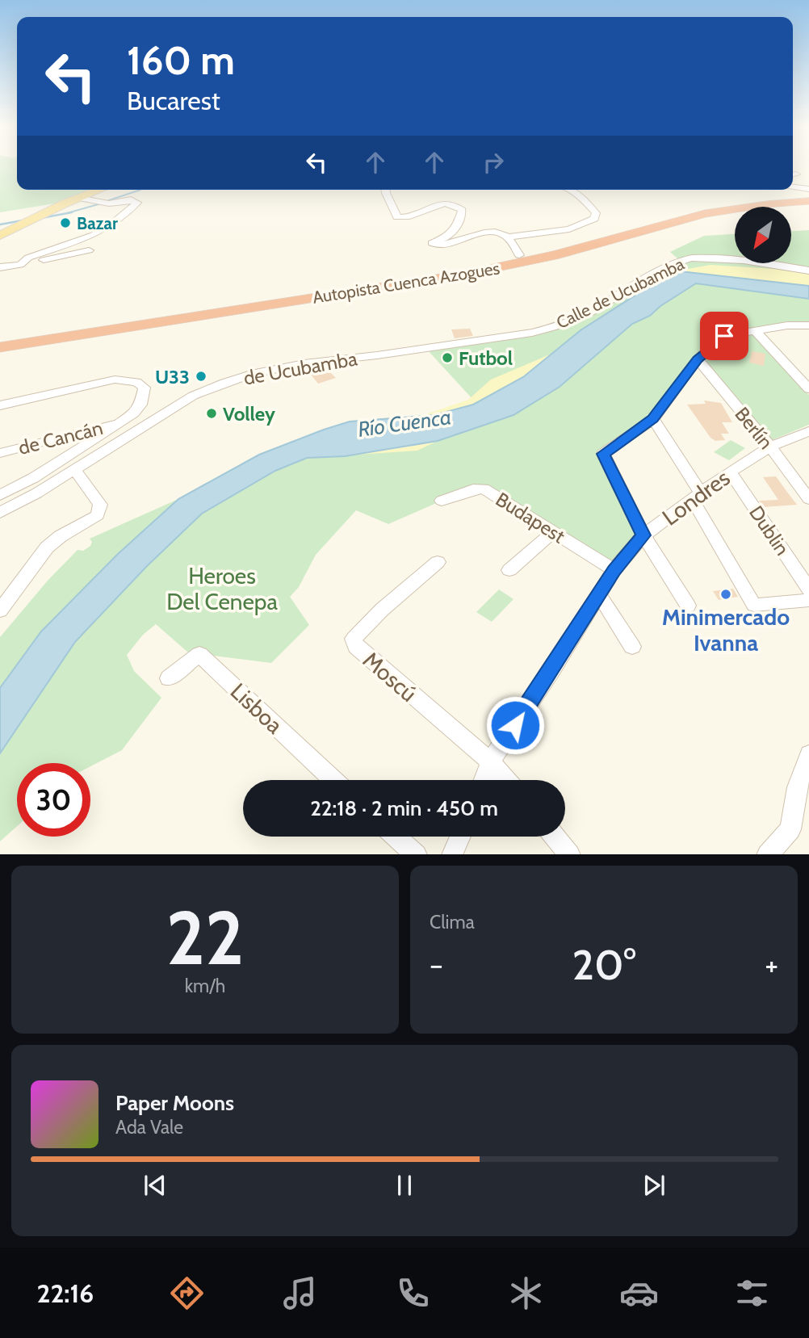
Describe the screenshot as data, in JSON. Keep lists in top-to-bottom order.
{
  "streets": {
    "highway": ["Autopista Cuenca Azogues"],
    "street": [
      "Calle de Ucubamba",
      "de Ucubamba",
      "Berlín",
      "de Cancán",
      "Londres",
      "Budapest",
      "Dublin",
      "Moscú",
      "Lisboa"
    ]
  },
  "crossings": [
    ["Calle de Ucubamba", "de Ucubamba"],
    ["Berlín", "Londres"],
    ["Londres", "Budapest"],
    ["Londres", "Dublin"],
    ["Londres", "Moscú"]
  ],
  "water": ["Río Cuenca"],
  "parks": ["Heroes Del Cenepa"],
  "places": [
    "Bazar",
    "Futbol",
    "U33",
    "Volley",
    "Minimercado Ivanna"
  ],
  "north": "bottom left",
  "page": {
    "turn": ["160 m", "Bucarest"],
    "limit": "30",
    "trip": "22:18 · 2 min · 450 m",
    "tile": [
      ["22", "km/h"],
      "Clima"
    ],
    "heat": ["−", "20°", "+"],
    "song": ["Paper Moons", "Ada Vale"],
    "tabs": "22:16"
  }
}
